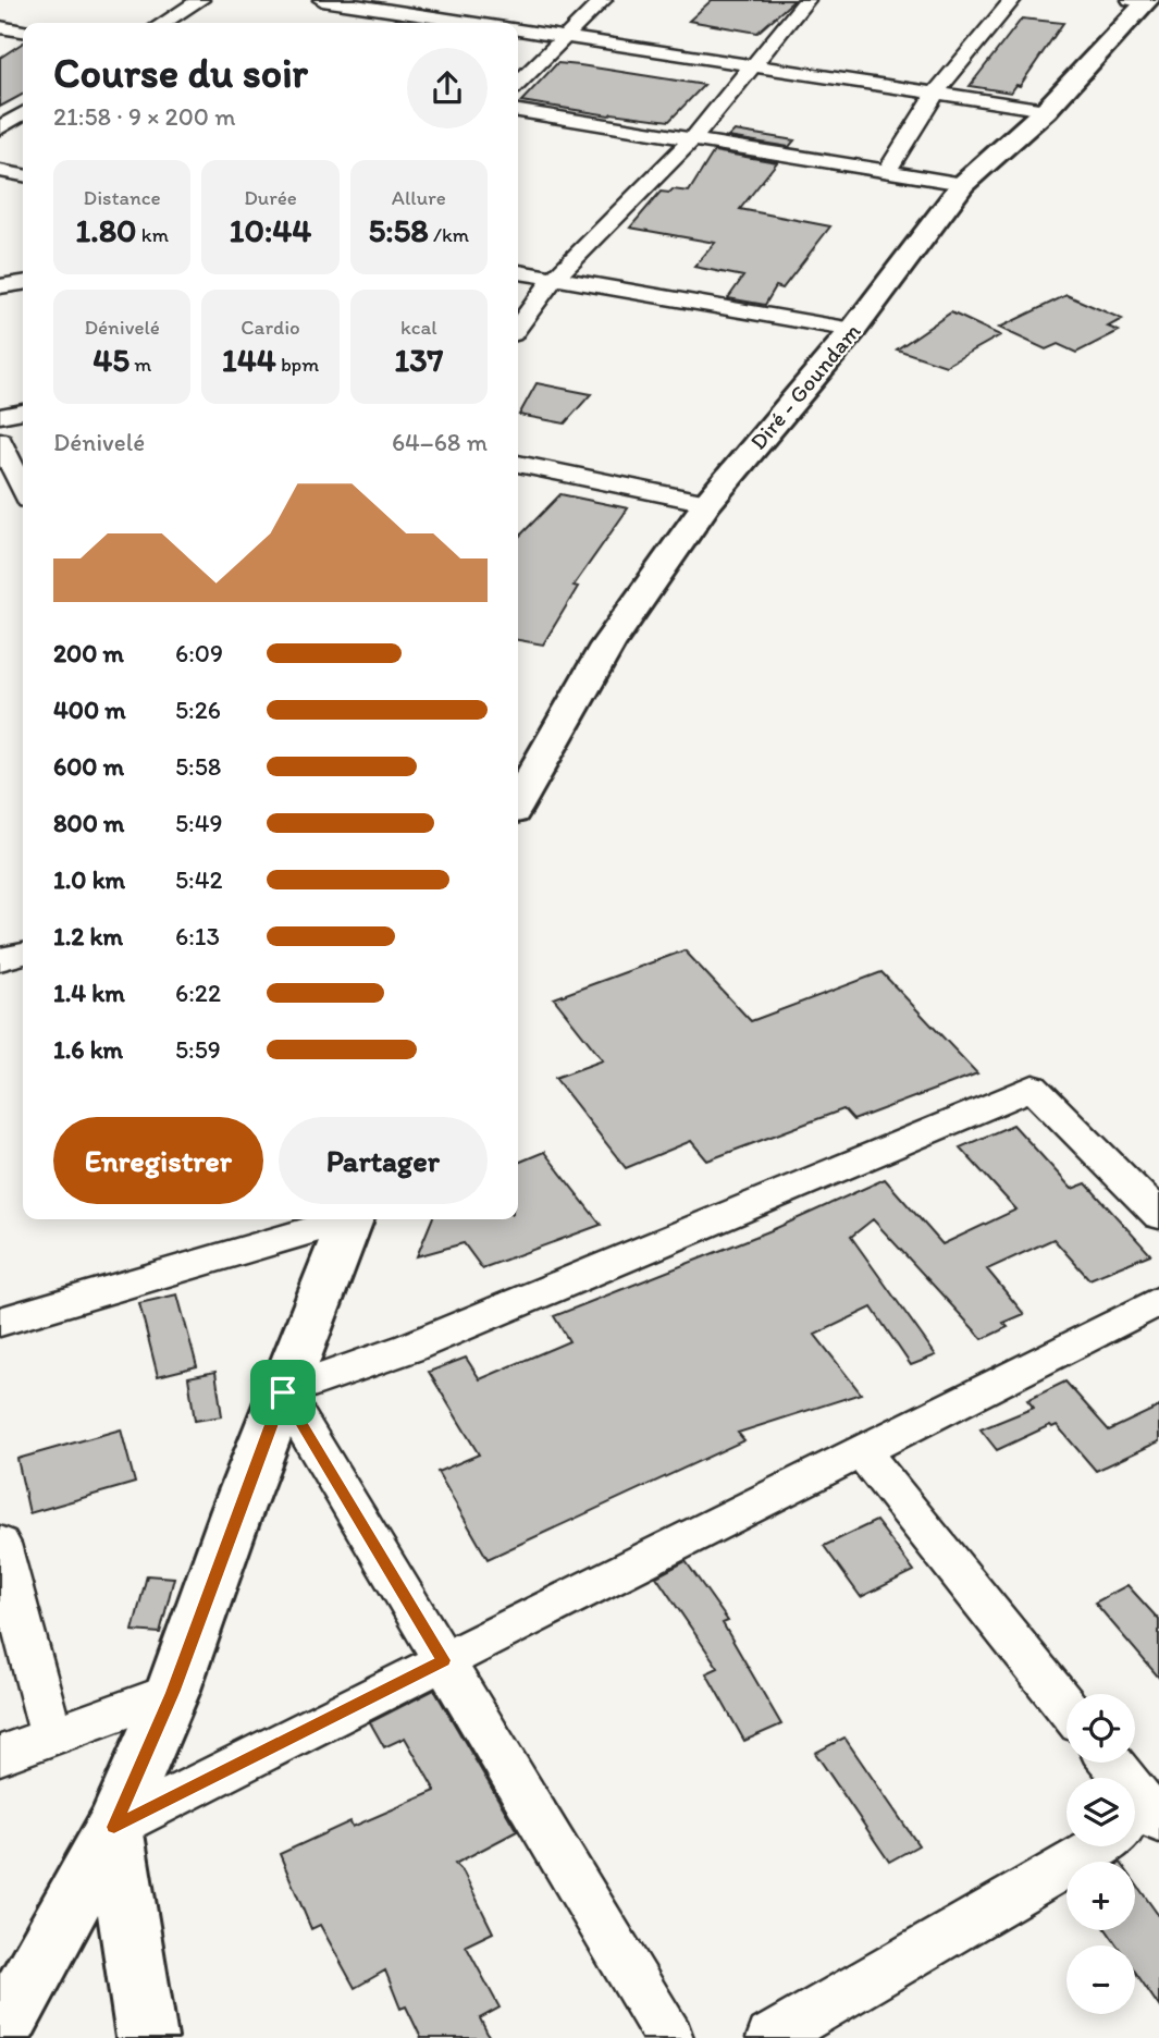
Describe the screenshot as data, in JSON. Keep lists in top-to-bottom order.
{
  "streets": {
    "main road": ["Diré - Goundam"]
  },
  "page": {
    "heading": ["Course du soir", "21:58 · 9 × 200 m"],
    "stats": [
      ["Distance", "1.80 km"],
      ["Durée", "10:44"],
      ["Allure", "5:58 /km"],
      ["Dénivelé", "45 m"],
      ["Cardio", "144 bpm"],
      ["kcal", "137"]
    ],
    "chart": ["Dénivelé", "64–68 m"],
    "list": [
      {
        "name": "200 m",
        "note": "6:09"
      },
      {
        "name": "400 m",
        "note": "5:26"
      },
      {
        "name": "600 m",
        "note": "5:58"
      },
      {
        "name": "800 m",
        "note": "5:49"
      },
      {
        "name": "1.0 km",
        "note": "5:42"
      },
      {
        "name": "1.2 km",
        "note": "6:13"
      },
      {
        "name": "1.4 km",
        "note": "6:22"
      },
      {
        "name": "1.6 km",
        "note": "5:59"
      }
    ],
    "buttons": ["Enregistrer", "Partager"],
    "map_buttons": ["+", "−"]
  }
}
